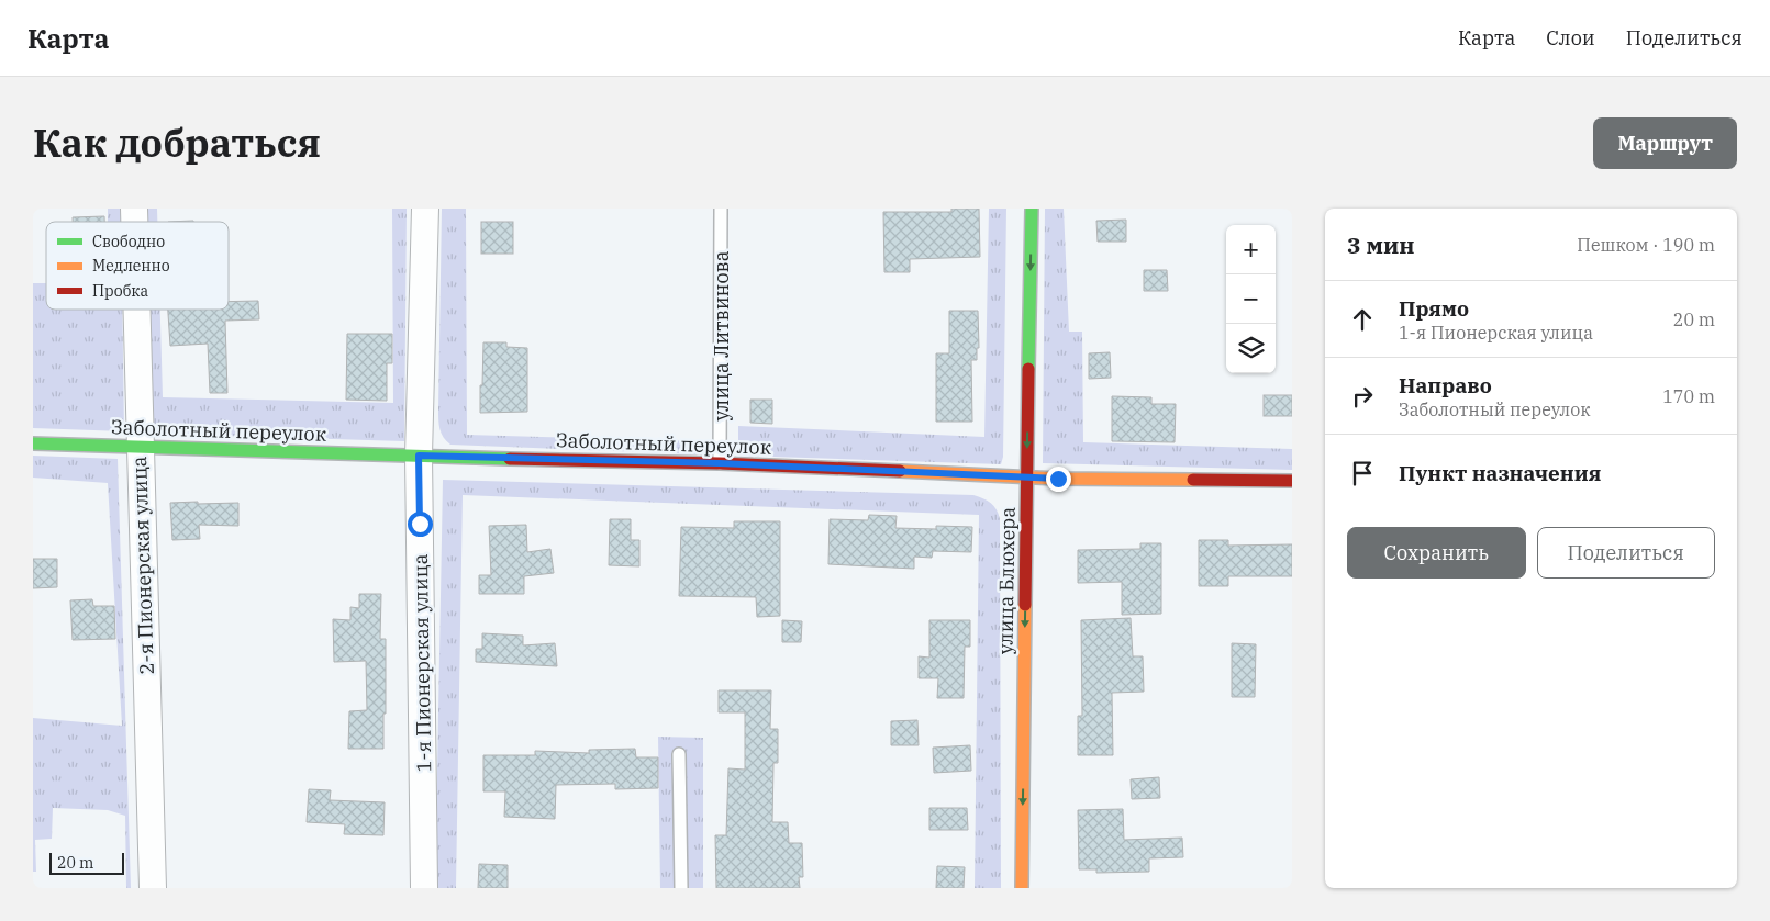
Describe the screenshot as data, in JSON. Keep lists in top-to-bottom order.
{
  "streets": {
    "street": [
      "Заболотный переулок",
      "2-я Пионерская улица",
      "улица Блюхера",
      "1-я Пионерская улица"
    ],
    "lane": ["улица Литвинова"]
  },
  "crossings": [
    ["улица Литвинова", "Заболотный переулок"],
    ["Заболотный переулок", "2-я Пионерская улица"],
    ["Заболотный переулок", "улица Блюхера"],
    ["Заболотный переулок", "1-я Пионерская улица"]
  ],
  "one_way": ["улица Блюхера"],
  "legend": ["Свободно", "Медленно", "Пробка"],
  "scale_bar": "20 m",
  "page": {
    "header": "Карта",
    "nav": ["Карта", "Слои", "Поделиться"],
    "title": "Как добраться",
    "buttons": [
      "Маршрут",
      ["Сохранить", "Поделиться"]
    ],
    "heading": ["3 мин", "Пешком · 190 m"],
    "map_buttons": ["+", "−"],
    "list": [
      ["Прямо", "1-я Пионерская улица", "20 m"],
      ["Направо", "Заболотный переулок", "170 m"],
      "Пункт назначения"
    ],
    "scale": "20 m"
  }
}
